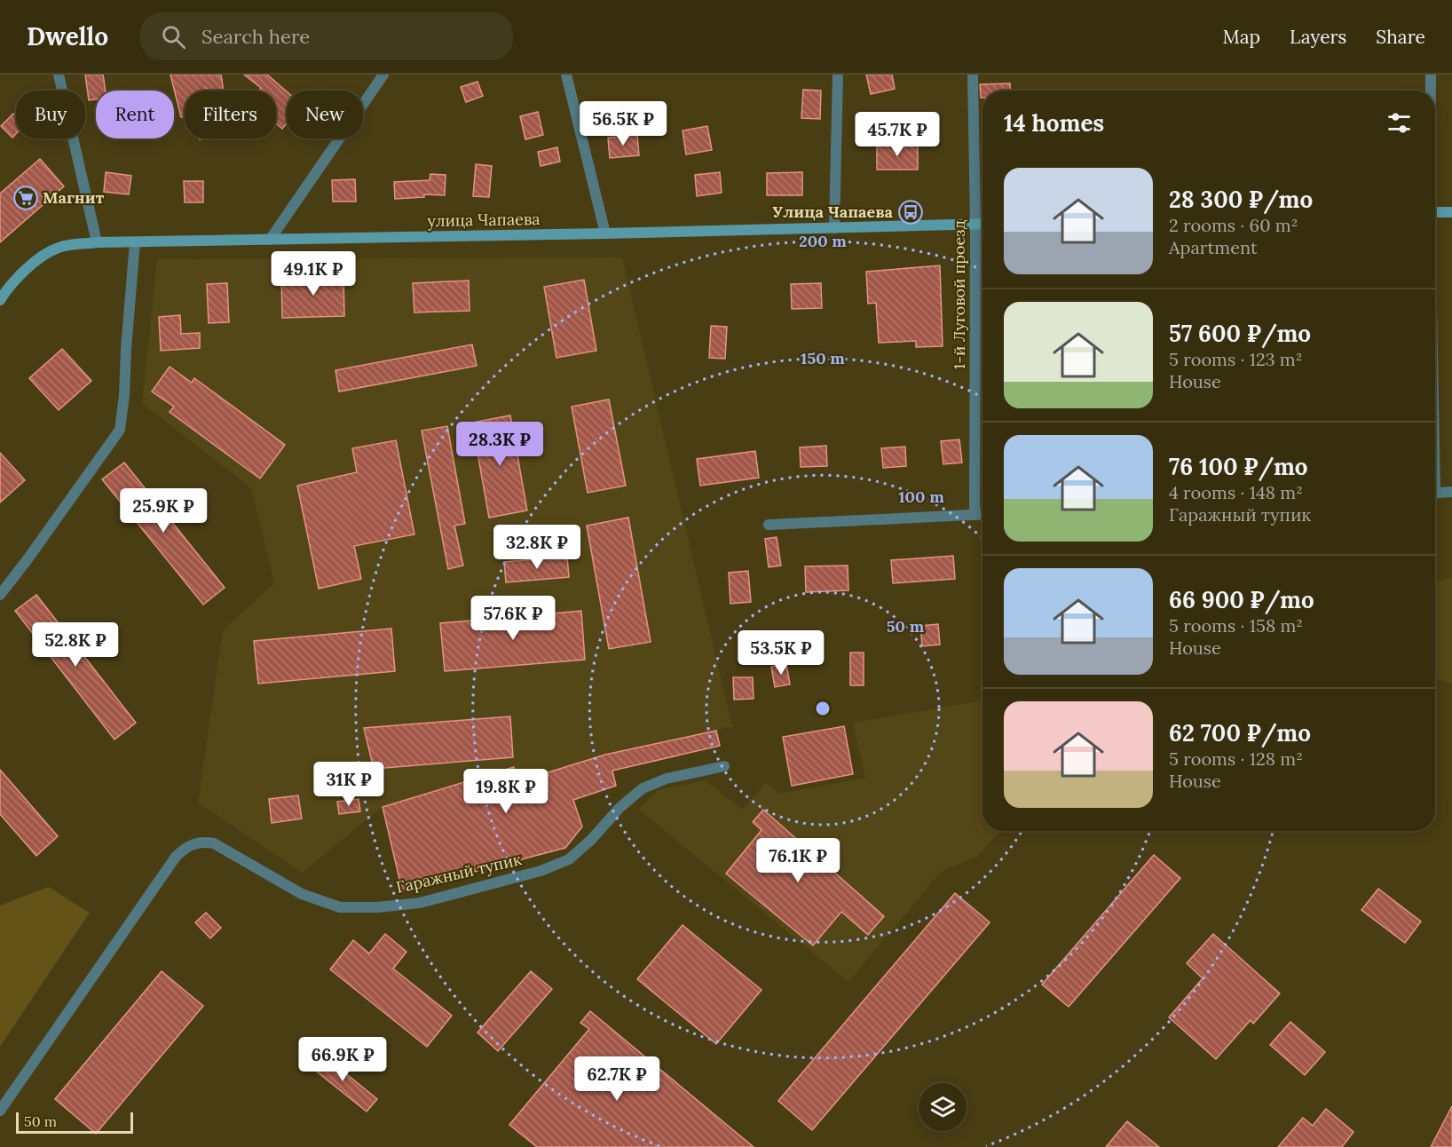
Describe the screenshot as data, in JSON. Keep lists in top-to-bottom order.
{
  "streets": {
    "street": ["улица Чапаева", "1-й Луговой проезд", "Гаражный тупик"]
  },
  "crossings": [
    ["улица Чапаева", "1-й Луговой проезд"]
  ],
  "places": {
    "supermarket": ["Магнит"],
    "bus stop": ["Улица Чапаева"]
  },
  "scale_bar": "50 m",
  "page": {
    "header": "Dwello",
    "search": "Search here",
    "nav": ["Map", "Layers", "Share"],
    "chip": [
      "Buy",
      "Rent",
      "Filters",
      "New"
    ],
    "heading": "14 homes",
    "price": [
      "56.5K ₽",
      "45.7K ₽",
      "49.1K ₽",
      "28.3K ₽",
      "25.9K ₽",
      "32.8K ₽",
      "57.6K ₽",
      "52.8K ₽",
      "53.5K ₽",
      "31K ₽",
      "19.8K ₽",
      "76.1K ₽",
      "66.9K ₽",
      "62.7K ₽"
    ],
    "list": [
      {
        "name": "28 300 ₽/mo",
        "note": "2 rooms · 60 m² · Apartment"
      },
      {
        "name": "57 600 ₽/mo",
        "note": "5 rooms · 123 m² · House"
      },
      {
        "name": "76 100 ₽/mo",
        "note": "4 rooms · 148 m² · Гаражный тупик"
      },
      {
        "name": "66 900 ₽/mo",
        "note": "5 rooms · 158 m² · House"
      },
      {
        "name": "62 700 ₽/mo",
        "note": "5 rooms · 128 m² · House"
      }
    ],
    "scale": "50 m"
  },
  "rings": [
    "200 m",
    "150 m",
    "100 m",
    "50 m"
  ]
}
